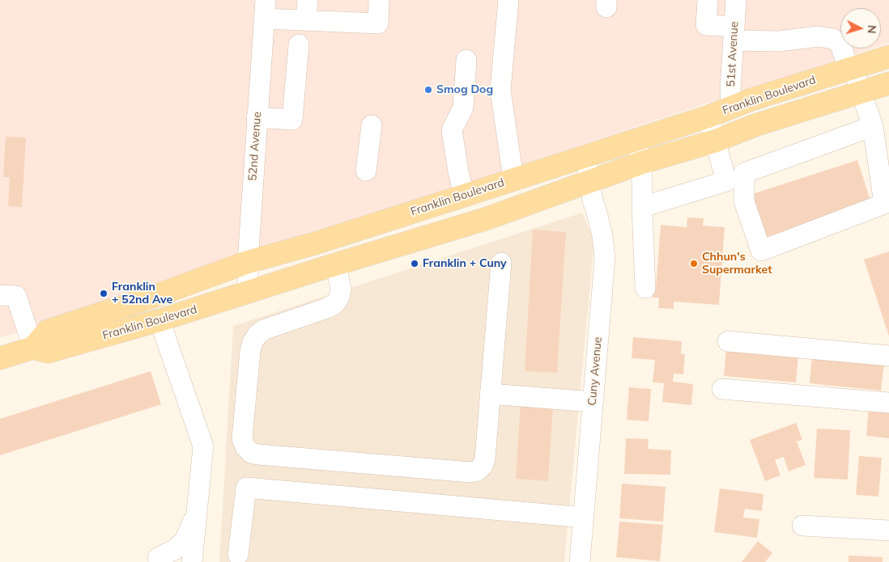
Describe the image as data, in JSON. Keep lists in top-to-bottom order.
{
  "streets": {
    "main road": ["Franklin Boulevard"],
    "street": ["51st Avenue", "52nd Avenue", "Cuny Avenue"]
  },
  "crossings": [
    ["51st Avenue", "Franklin Boulevard"],
    ["Franklin Boulevard", "52nd Avenue"],
    ["Franklin Boulevard", "Cuny Avenue"]
  ],
  "places": [
    "Smog Dog",
    "Franklin + Cuny",
    "Chhun's Supermarket",
    "Franklin + 52nd Ave"
  ],
  "north": "right"
}
